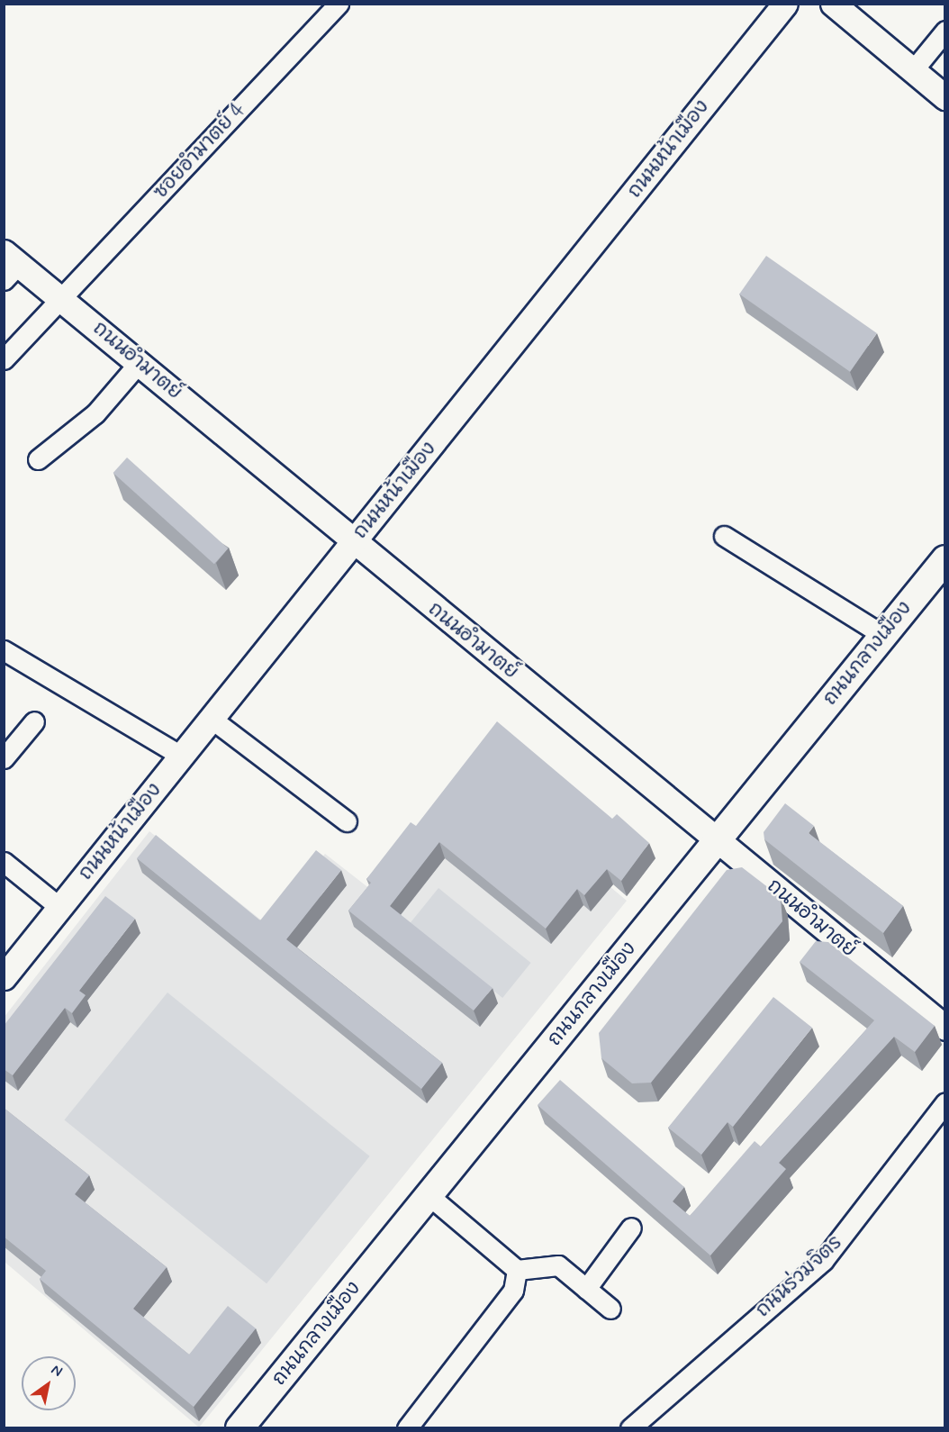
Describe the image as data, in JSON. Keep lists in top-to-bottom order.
{
  "streets": {
    "main road": ["ถนนกลางเมือง"],
    "street": [
      "ถนนหน้าเมือง",
      "ซอยอำมาตย์ 4",
      "ถนนอำมาตย์",
      "ถนนร่วมจิตร"
    ]
  },
  "crossings": [
    ["ถนนหน้าเมือง", "ถนนอำมาตย์"],
    ["ซอยอำมาตย์ 4", "ถนนอำมาตย์"],
    ["ถนนอำมาตย์", "ถนนกลางเมือง"]
  ],
  "north": "top right"
}
